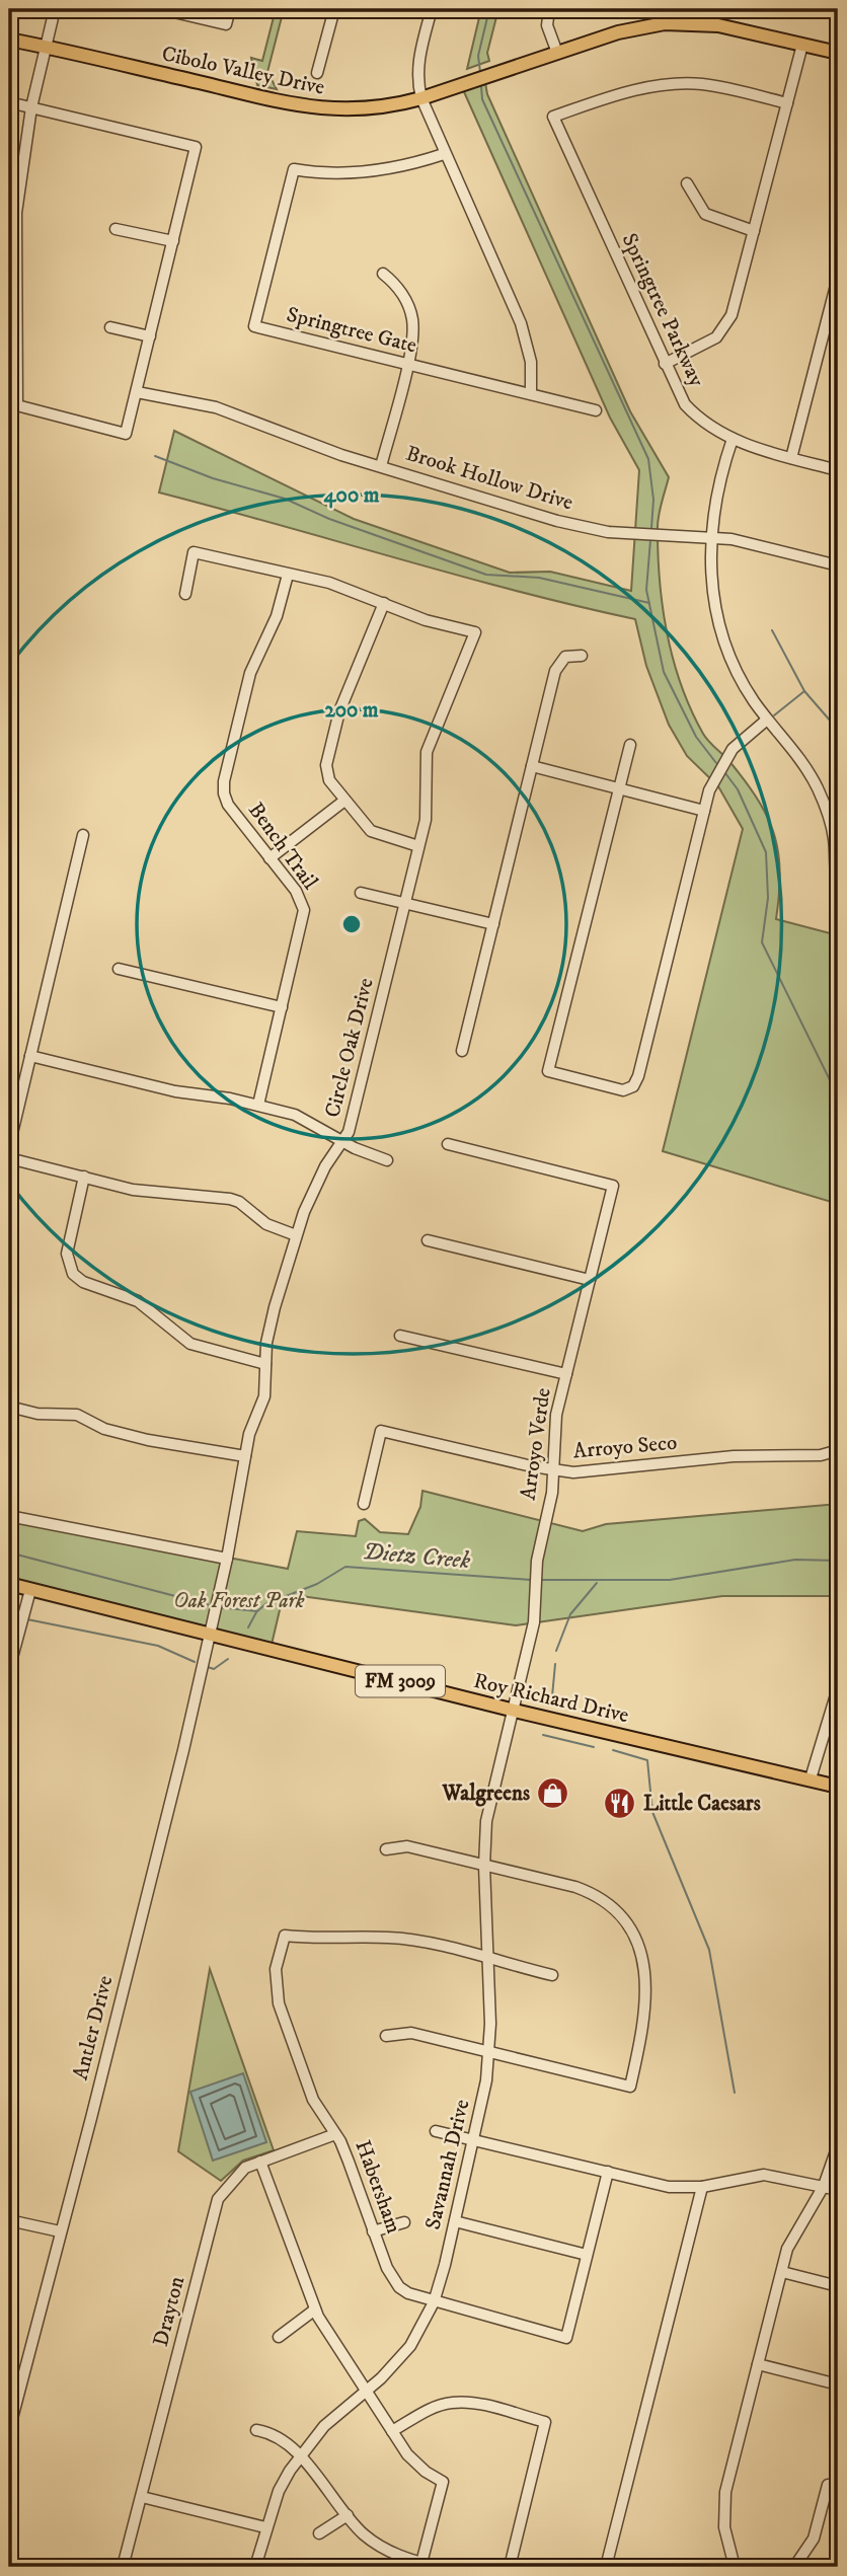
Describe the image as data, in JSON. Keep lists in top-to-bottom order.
{
  "streets": {
    "main road": ["Cibolo Valley Drive", "FM 3009", "Roy Richard Drive"],
    "street": [
      "Springtree Parkway",
      "Springtree Gate",
      "Brook Hollow Drive",
      "Bench Trail",
      "Circle Oak Drive",
      "Arroyo Verde",
      "Arroyo Seco",
      "Antler Drive",
      "Savannah Drive",
      "Habersham",
      "Drayton"
    ]
  },
  "crossings": [
    ["Circle Oak Drive", "Roy Richard Drive"],
    ["Circle Oak Drive", "Antler Drive"],
    ["Arroyo Verde", "Arroyo Seco"],
    ["Arroyo Verde", "Roy Richard Drive"],
    ["Arroyo Verde", "Savannah Drive"],
    ["Roy Richard Drive", "Antler Drive"],
    ["Roy Richard Drive", "Savannah Drive"],
    ["Savannah Drive", "Habersham"],
    ["Habersham", "Drayton"]
  ],
  "water": ["Dietz Creek"],
  "parks": ["Oak Forest Park"],
  "places": {
    "shop": ["Walgreens"],
    "restaurant": ["Little Caesars"]
  },
  "rings": ["400 m", "200 m"]
}
